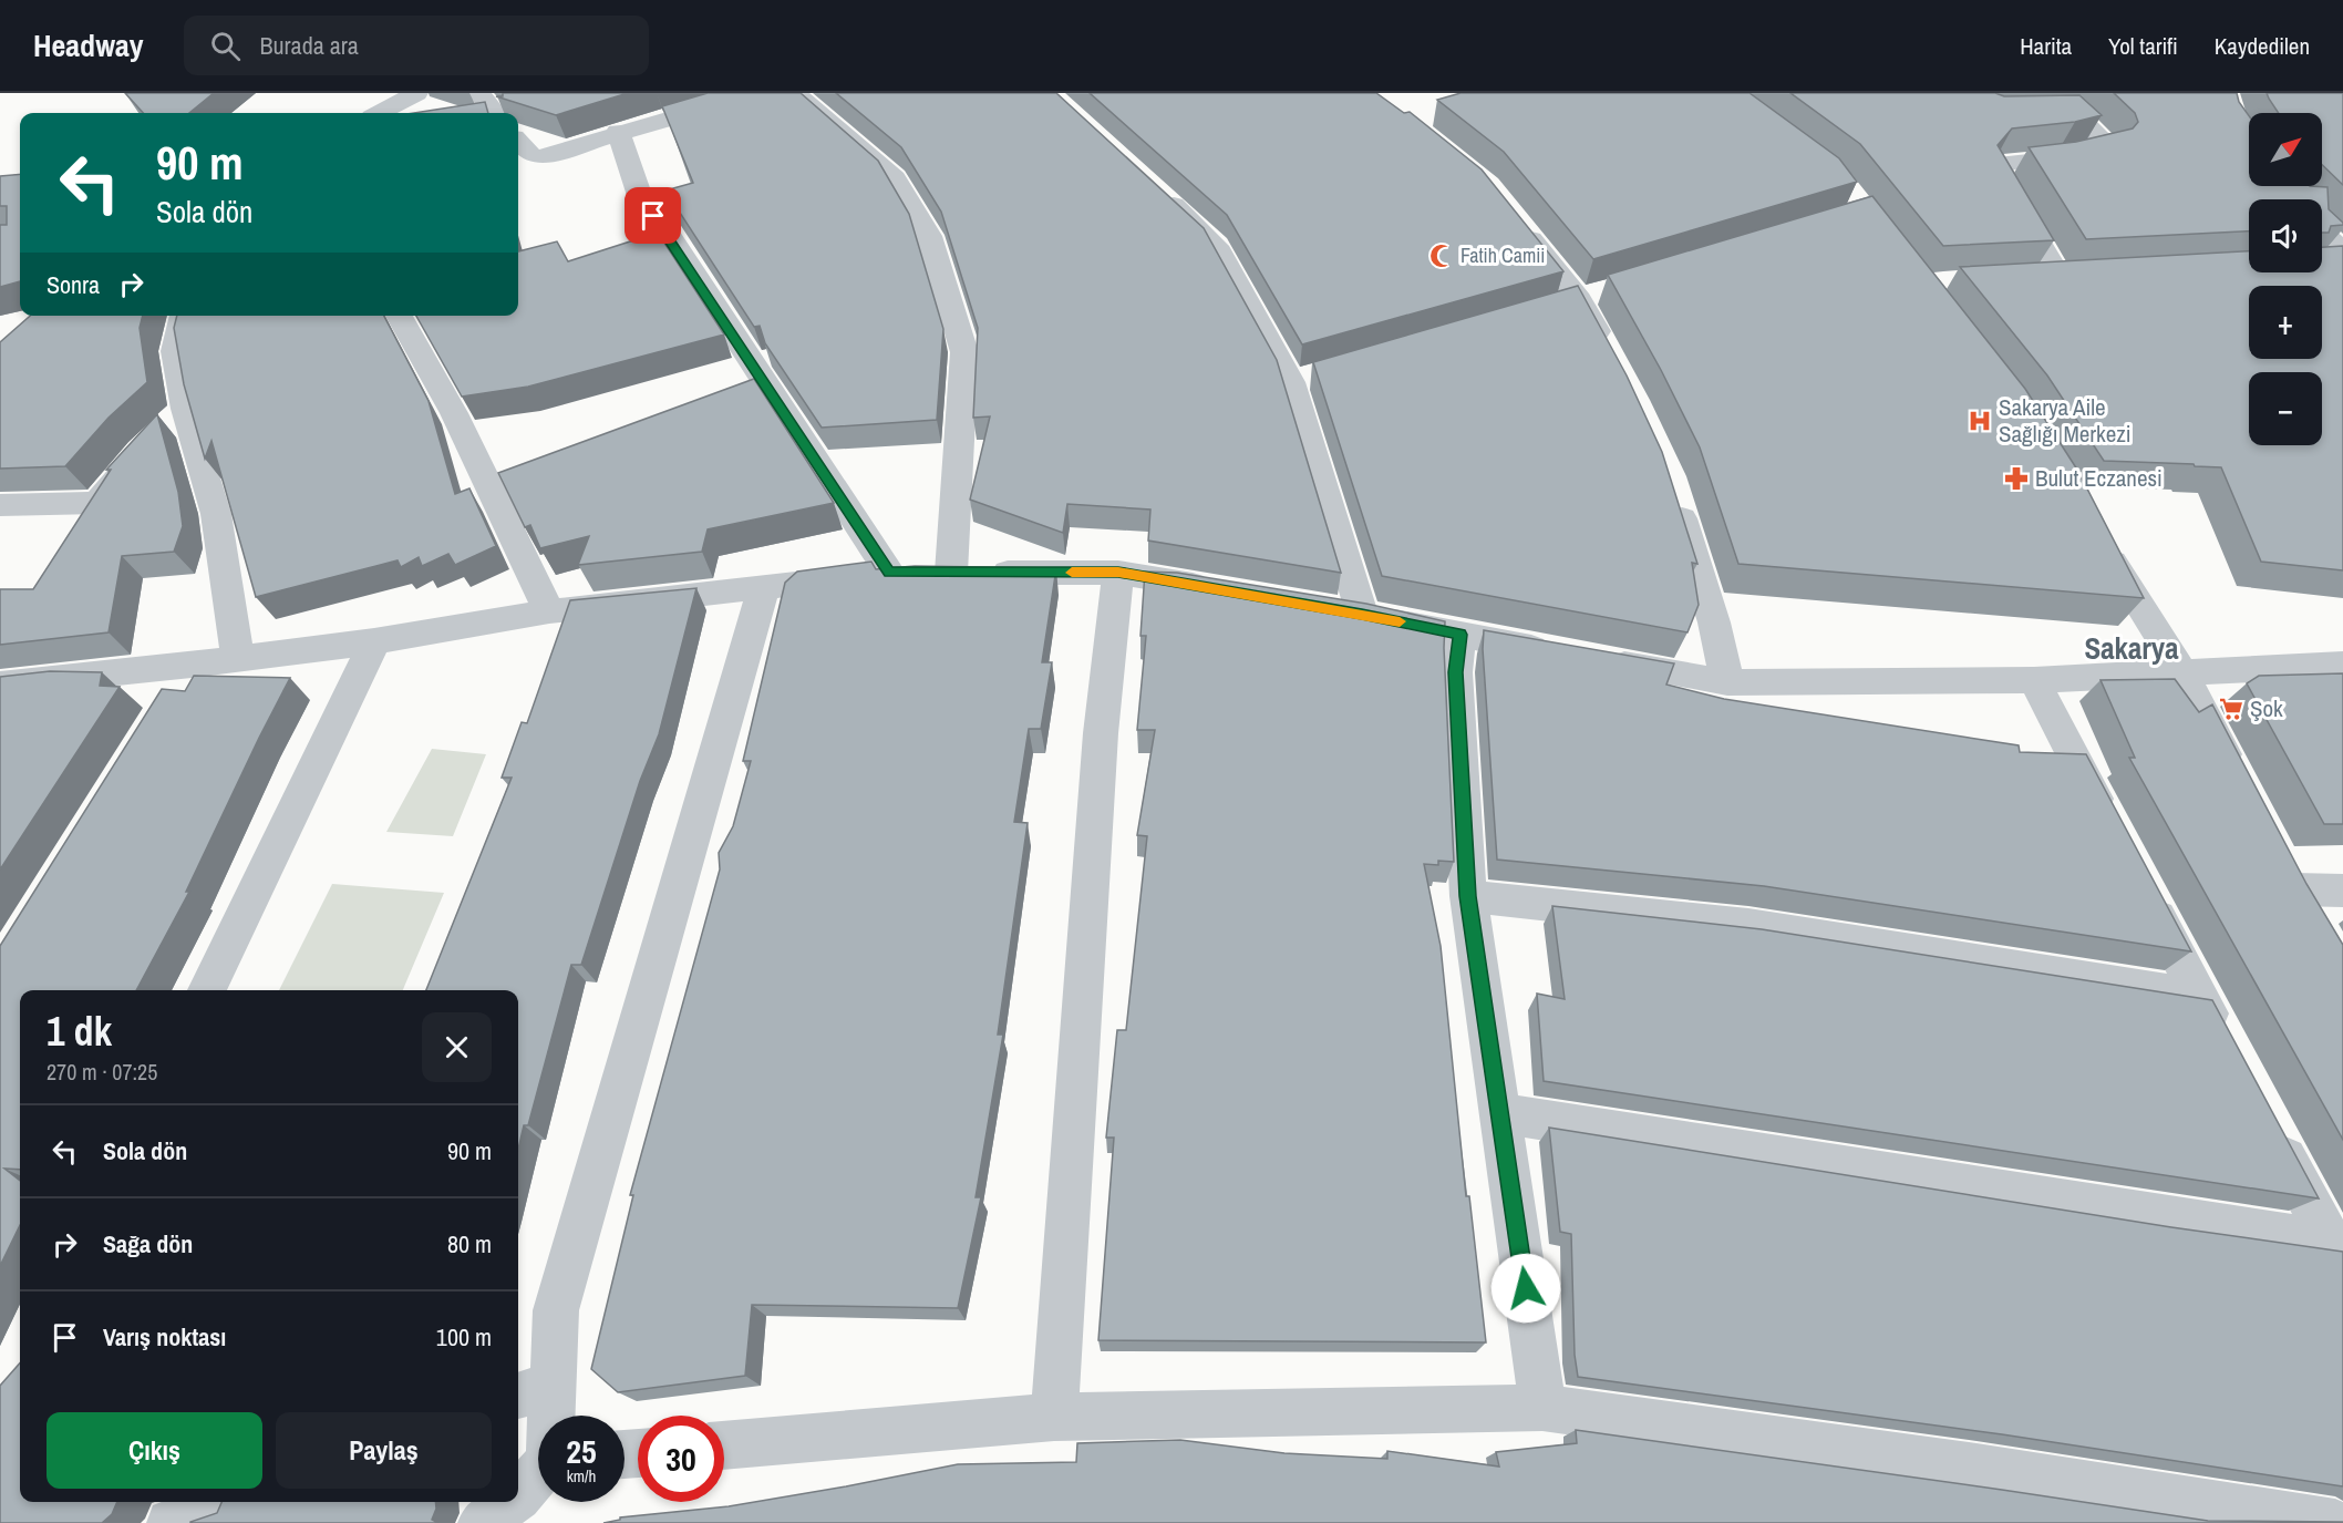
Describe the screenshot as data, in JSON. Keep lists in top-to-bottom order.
{
  "districts": ["Sakarya"],
  "places": {
    "mosque": ["Fatih Camii"],
    "hospital": ["Sakarya Aile Sağlığı Merkezi"],
    "pharmacy": ["Bulut Eczanesi"],
    "supermarket": ["Şok"]
  },
  "north": "top right",
  "page": {
    "header": "Headway",
    "search": "Burada ara",
    "nav": ["Harita", "Yol tarifi", "Kaydedilen"],
    "map_buttons": ["+", "−"],
    "turn": ["90 m", "Sola dön"],
    "then": "Sonra",
    "heading": ["1 dk", "270 m · 07:25"],
    "list": [
      {
        "name": "Sola dön",
        "value": "90 m"
      },
      {
        "name": "Sağa dön",
        "value": "80 m"
      },
      {
        "name": "Varış noktası",
        "value": "100 m"
      }
    ],
    "buttons": ["Çıkış", "Paylaş"],
    "speed": "25 km/h",
    "limit": "30"
  }
}
